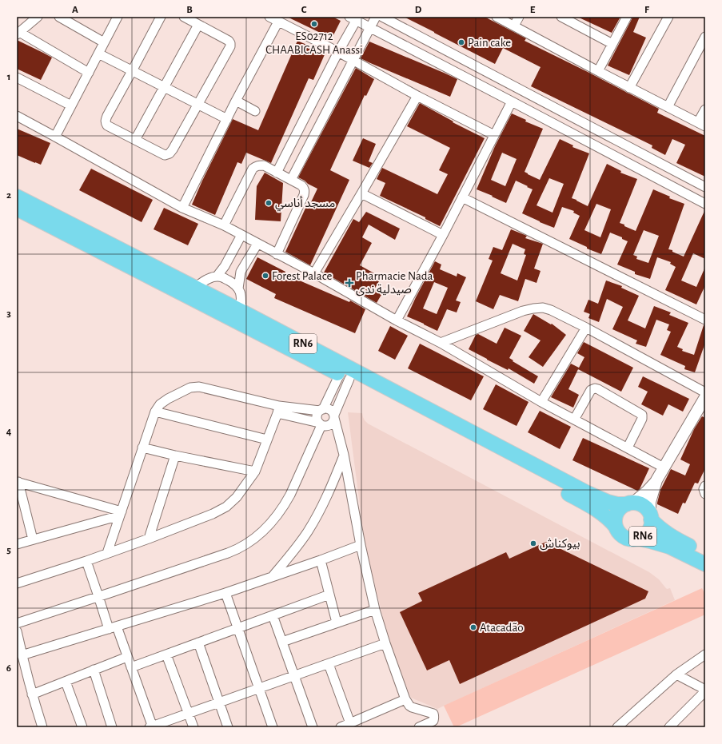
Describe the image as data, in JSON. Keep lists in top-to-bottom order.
{
  "streets": {
    "highway": ["RN6"]
  },
  "places": {
    "other": [
      "ES02712 CHAABICASH Anassi",
      "Pain cake",
      "مسجد أناسي",
      "Forest Palace",
      "بيوكناش",
      "Atacadão"
    ],
    "health": ["Pharmacie Nada صيدلية ندى"]
  },
  "grid": {
    "columns": [
      "A",
      "B",
      "C",
      "D",
      "E",
      "F"
    ],
    "rows": [
      "1",
      "2",
      "3",
      "4",
      "5",
      "6"
    ]
  }
}
